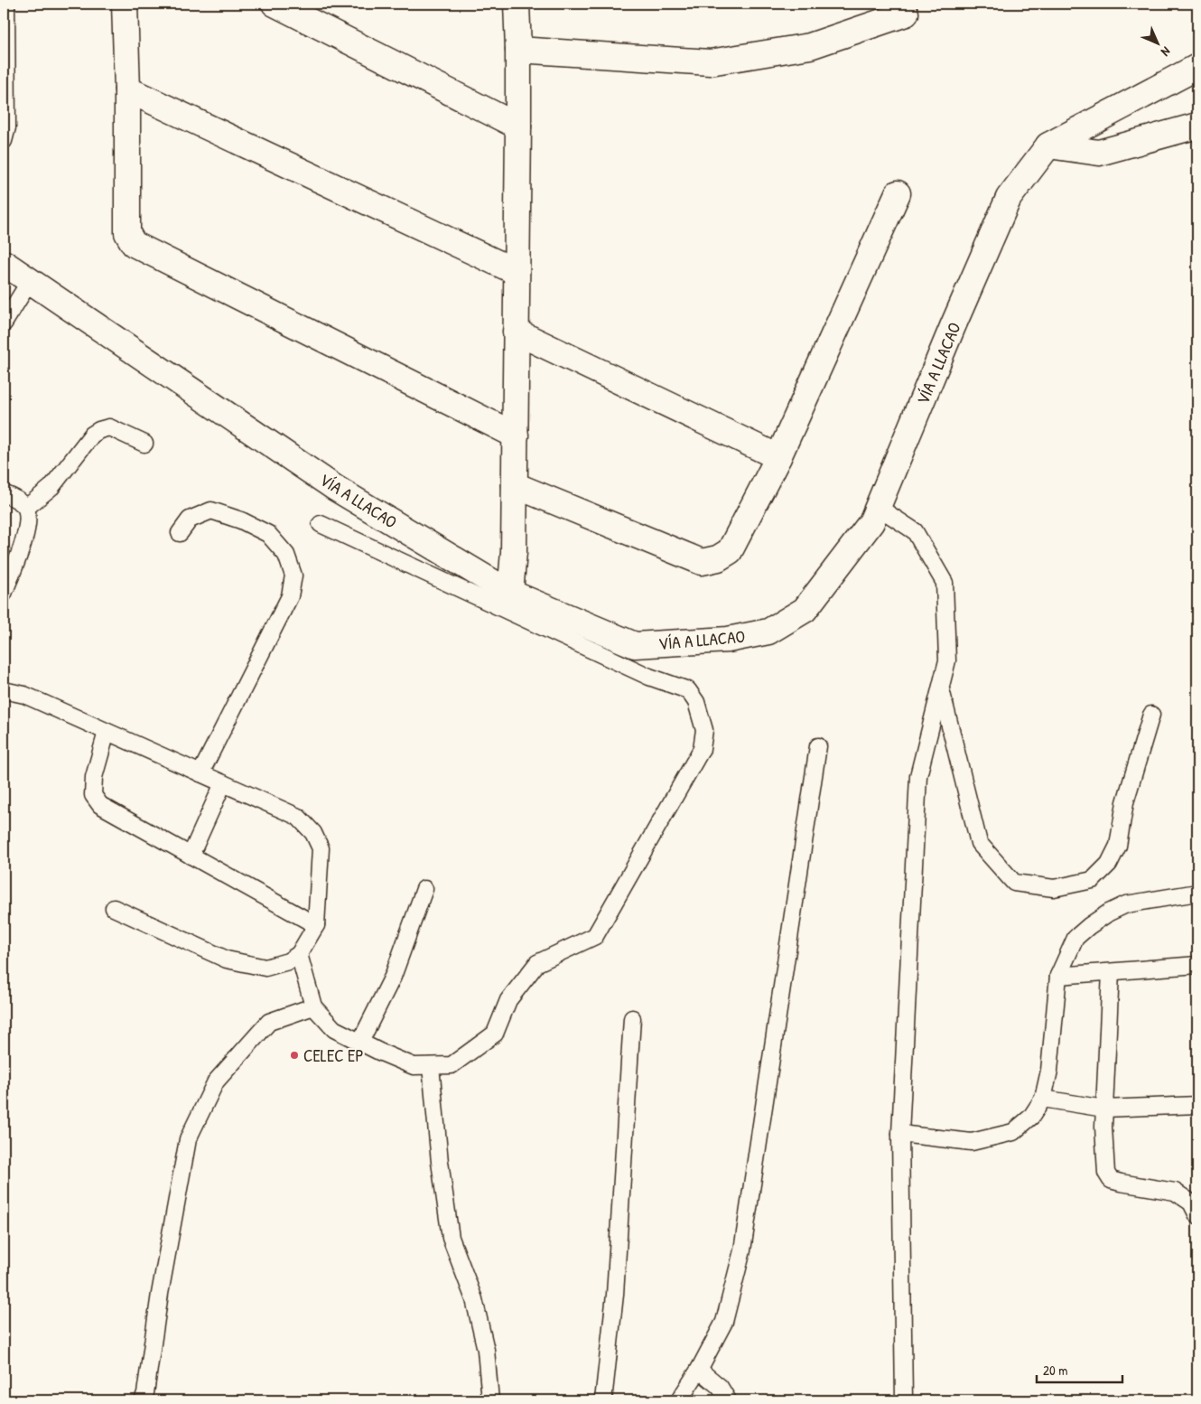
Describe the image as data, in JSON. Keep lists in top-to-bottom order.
{
  "streets": {
    "street": ["VÍA A LLACAO"]
  },
  "places": ["CELEC EP"],
  "scale_bar": "20 m",
  "north": "bottom right"
}
